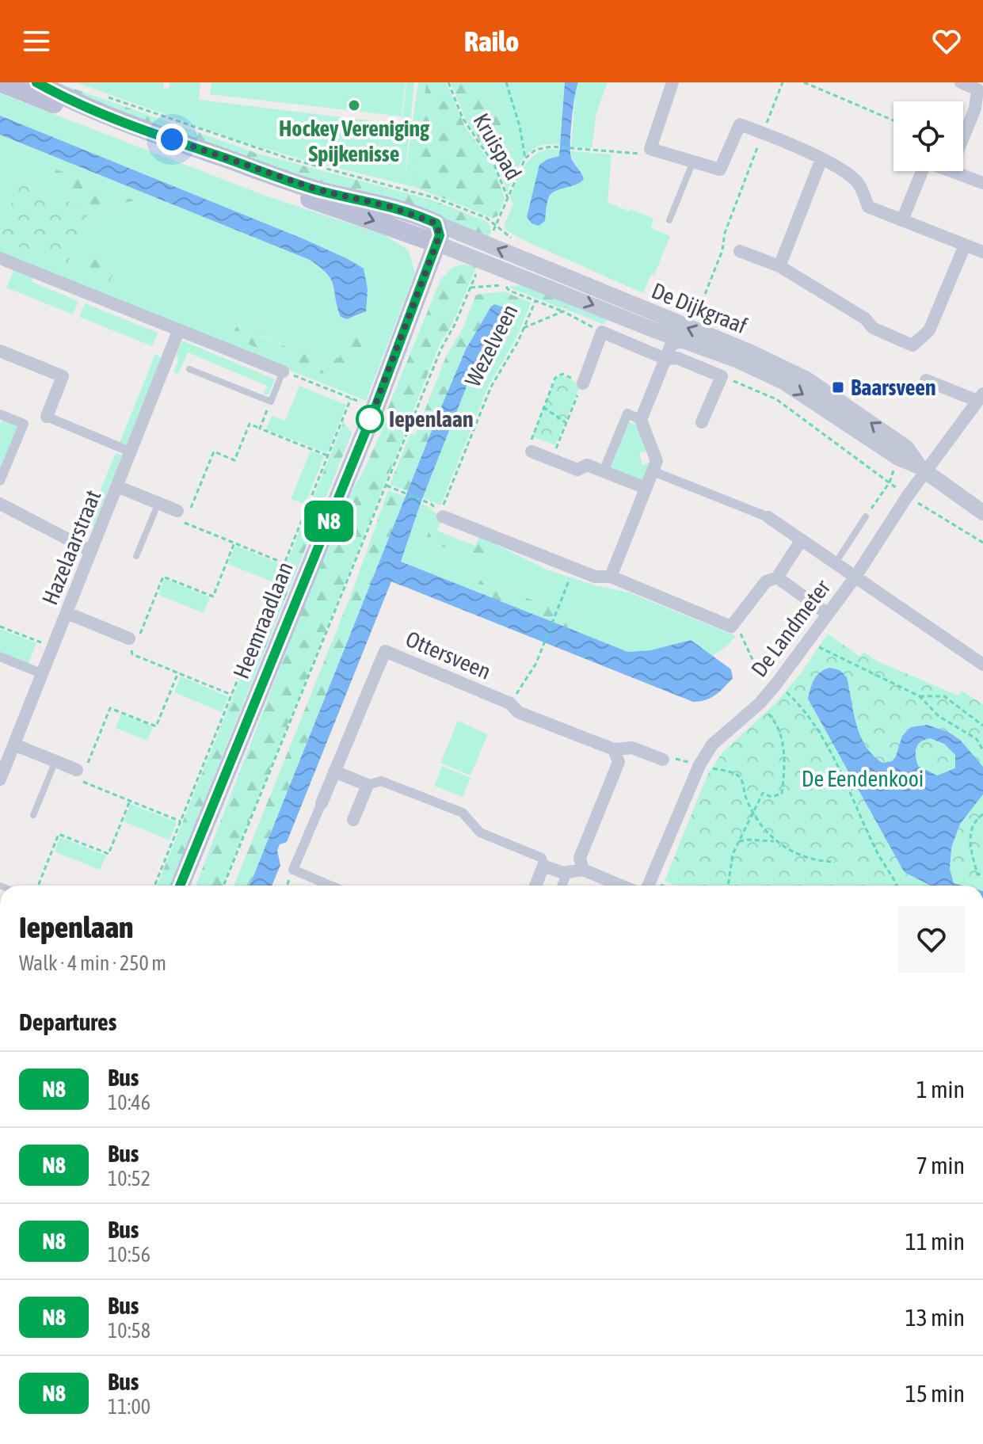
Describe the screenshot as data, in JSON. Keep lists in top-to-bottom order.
{
  "streets": {
    "main road": ["Heemraadlaan"],
    "street": [
      "De Dijkgraaf",
      "Hazelaarstraat",
      "De Landmeter",
      "Ottersveen"
    ],
    "path": ["Kruispad", "Wezelveen"]
  },
  "crossings": [
    ["De Dijkgraaf", "Heemraadlaan"],
    ["De Dijkgraaf", "De Landmeter"]
  ],
  "parks": ["De Eendenkooi"],
  "places": {
    "other": ["Hockey Vereniging Spijkenisse", "Iepenlaan"],
    "transit": ["Baarsveen"]
  },
  "lines": ["bus line N8"],
  "page": {
    "header": "Railo",
    "on_map": "N8",
    "heading": [
      ["Iepenlaan", "Walk · 4 min · 250 m"],
      "Departures"
    ],
    "list": [
      {
        "mark": "N8",
        "name": "Bus",
        "note": "10:46",
        "value": "1 min"
      },
      {
        "mark": "N8",
        "name": "Bus",
        "note": "10:52",
        "value": "7 min"
      },
      {
        "mark": "N8",
        "name": "Bus",
        "note": "10:56",
        "value": "11 min"
      },
      {
        "mark": "N8",
        "name": "Bus",
        "note": "10:58",
        "value": "13 min"
      },
      {
        "mark": "N8",
        "name": "Bus",
        "note": "11:00",
        "value": "15 min"
      }
    ]
  }
}
